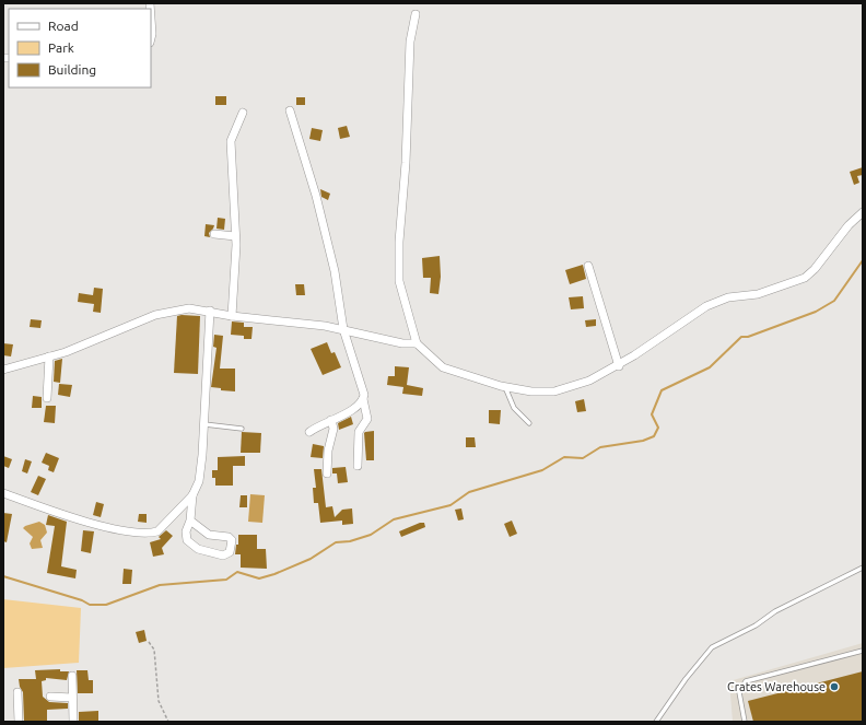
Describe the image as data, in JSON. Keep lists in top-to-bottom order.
{
  "places": ["Crates Warehouse"],
  "legend": ["Road", "Park", "Building"]
}
